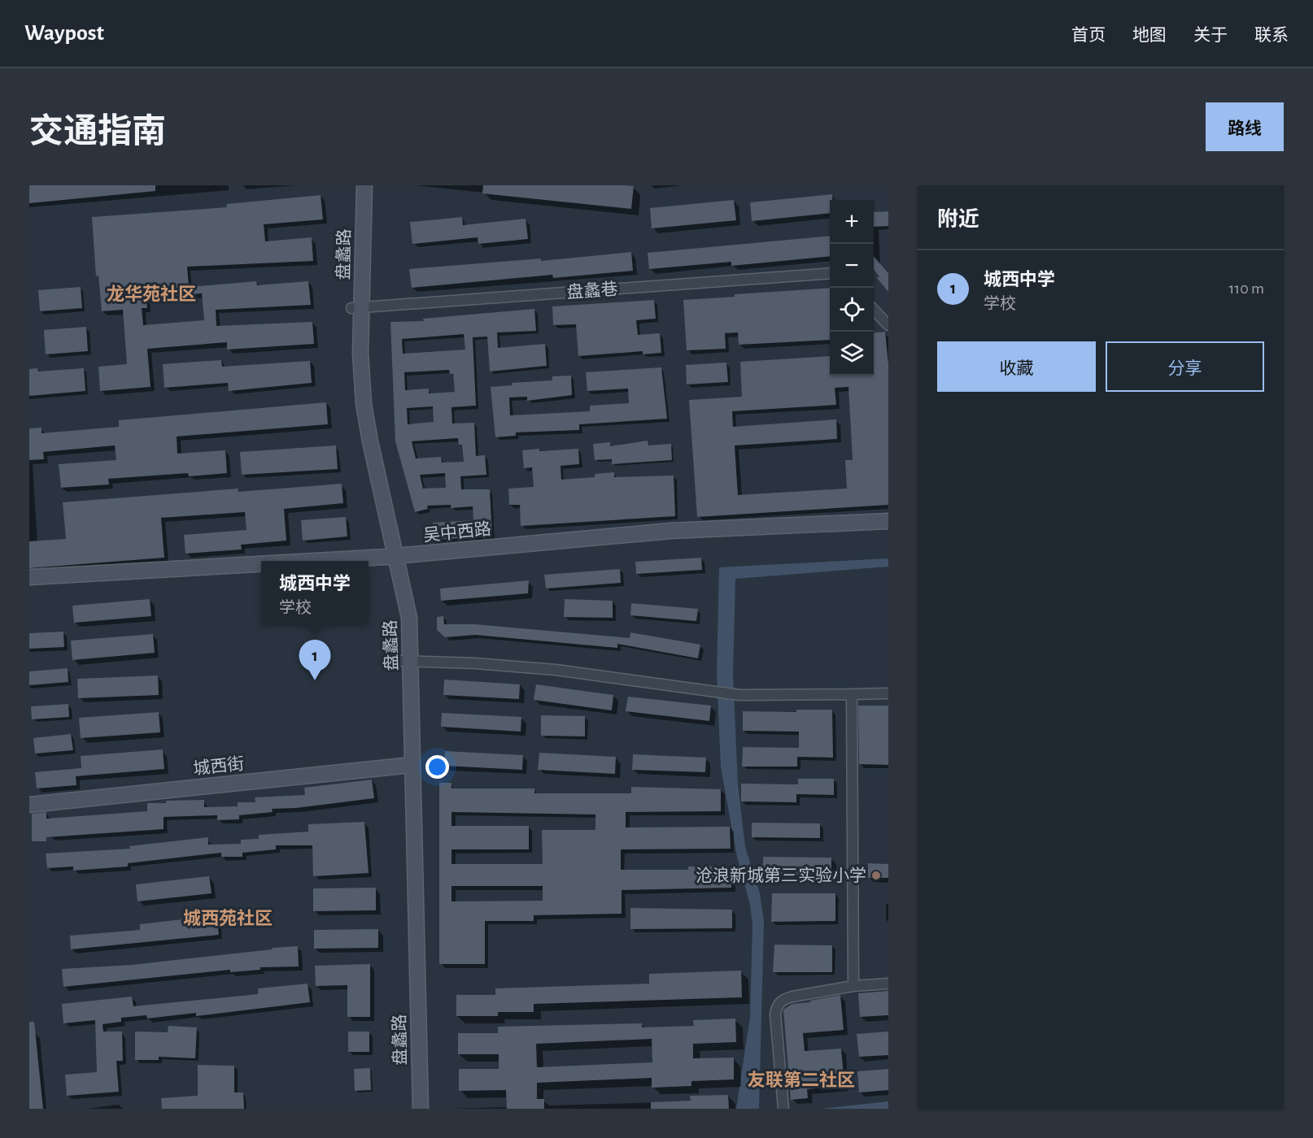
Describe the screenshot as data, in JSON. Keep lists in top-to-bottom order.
{
  "streets": {
    "main road": ["盘蠡路", "吴中西路", "城西街"],
    "street": ["盘蠡巷"]
  },
  "crossings": [
    ["盘蠡路", "盘蠡巷"],
    ["盘蠡路", "吴中西路"],
    ["盘蠡路", "城西街"]
  ],
  "districts": ["龙华苑社区", "城西苑社区", "友联第二社区"],
  "places": ["沧浪新城第三实验小学"],
  "page": {
    "header": "Waypost",
    "nav": [
      "首页",
      "地图",
      "关于",
      "联系"
    ],
    "title": "交通指南",
    "buttons": [
      "路线",
      ["收藏", "分享"]
    ],
    "heading": "附近",
    "map_buttons": ["+", "−"],
    "list": [
      {
        "mark": "1",
        "name": "城西中学",
        "note": "学校",
        "value": "110 m"
      }
    ],
    "popup": ["城西中学", "学校"],
    "pins": "1"
  }
}
